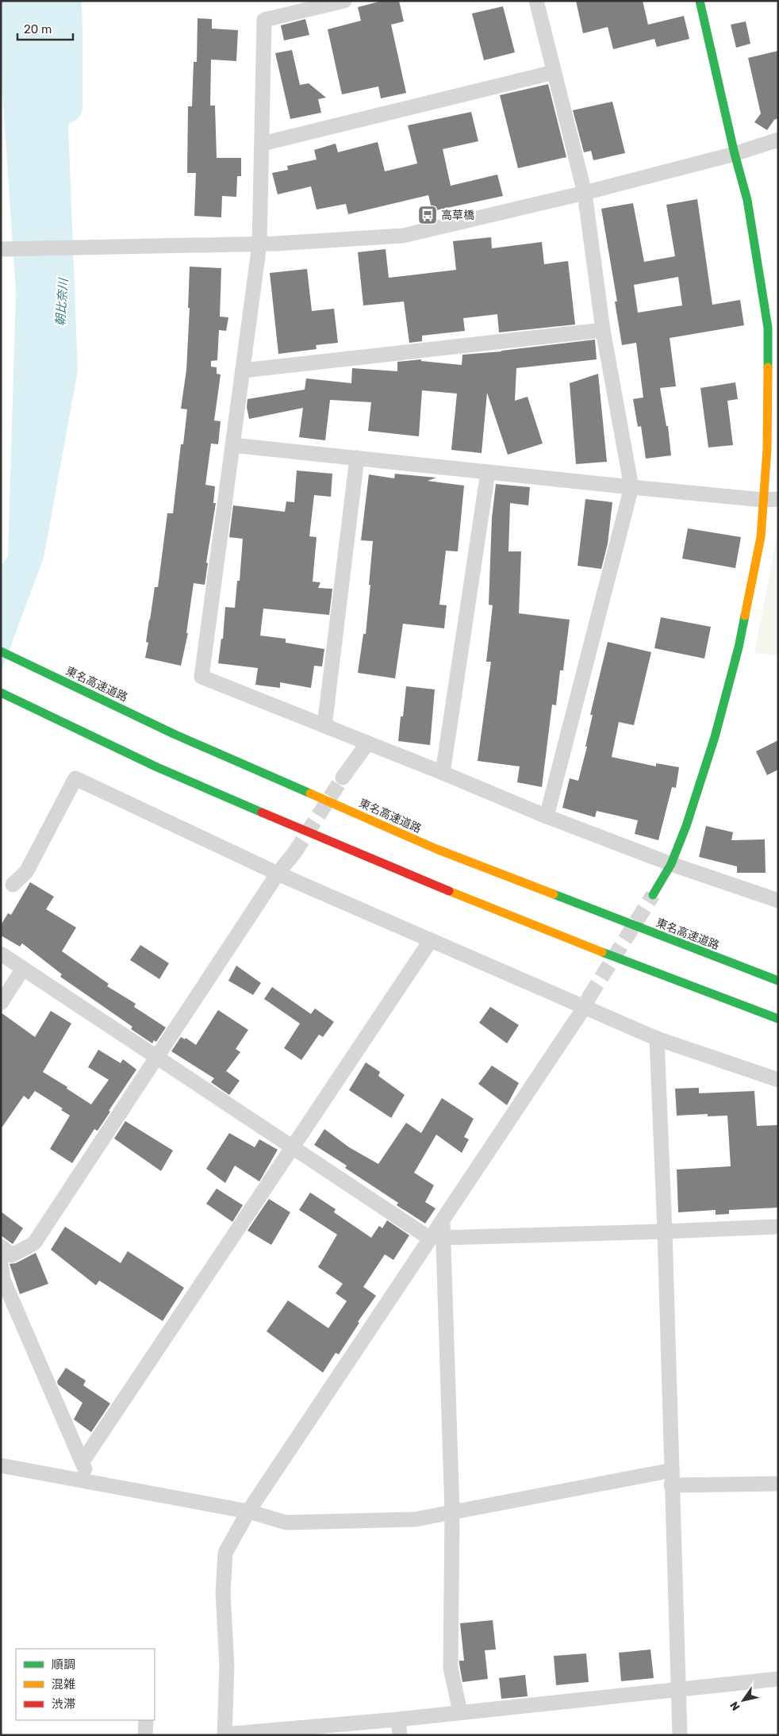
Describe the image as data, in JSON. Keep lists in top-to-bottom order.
{
  "streets": {
    "main road": ["東名高速道路"]
  },
  "water": ["朝比奈川"],
  "places": {
    "bus stop": ["高草橋"]
  },
  "legend": ["順調", "混雑", "渋滞"],
  "scale_bar": "20 m",
  "north": "bottom left"
}
